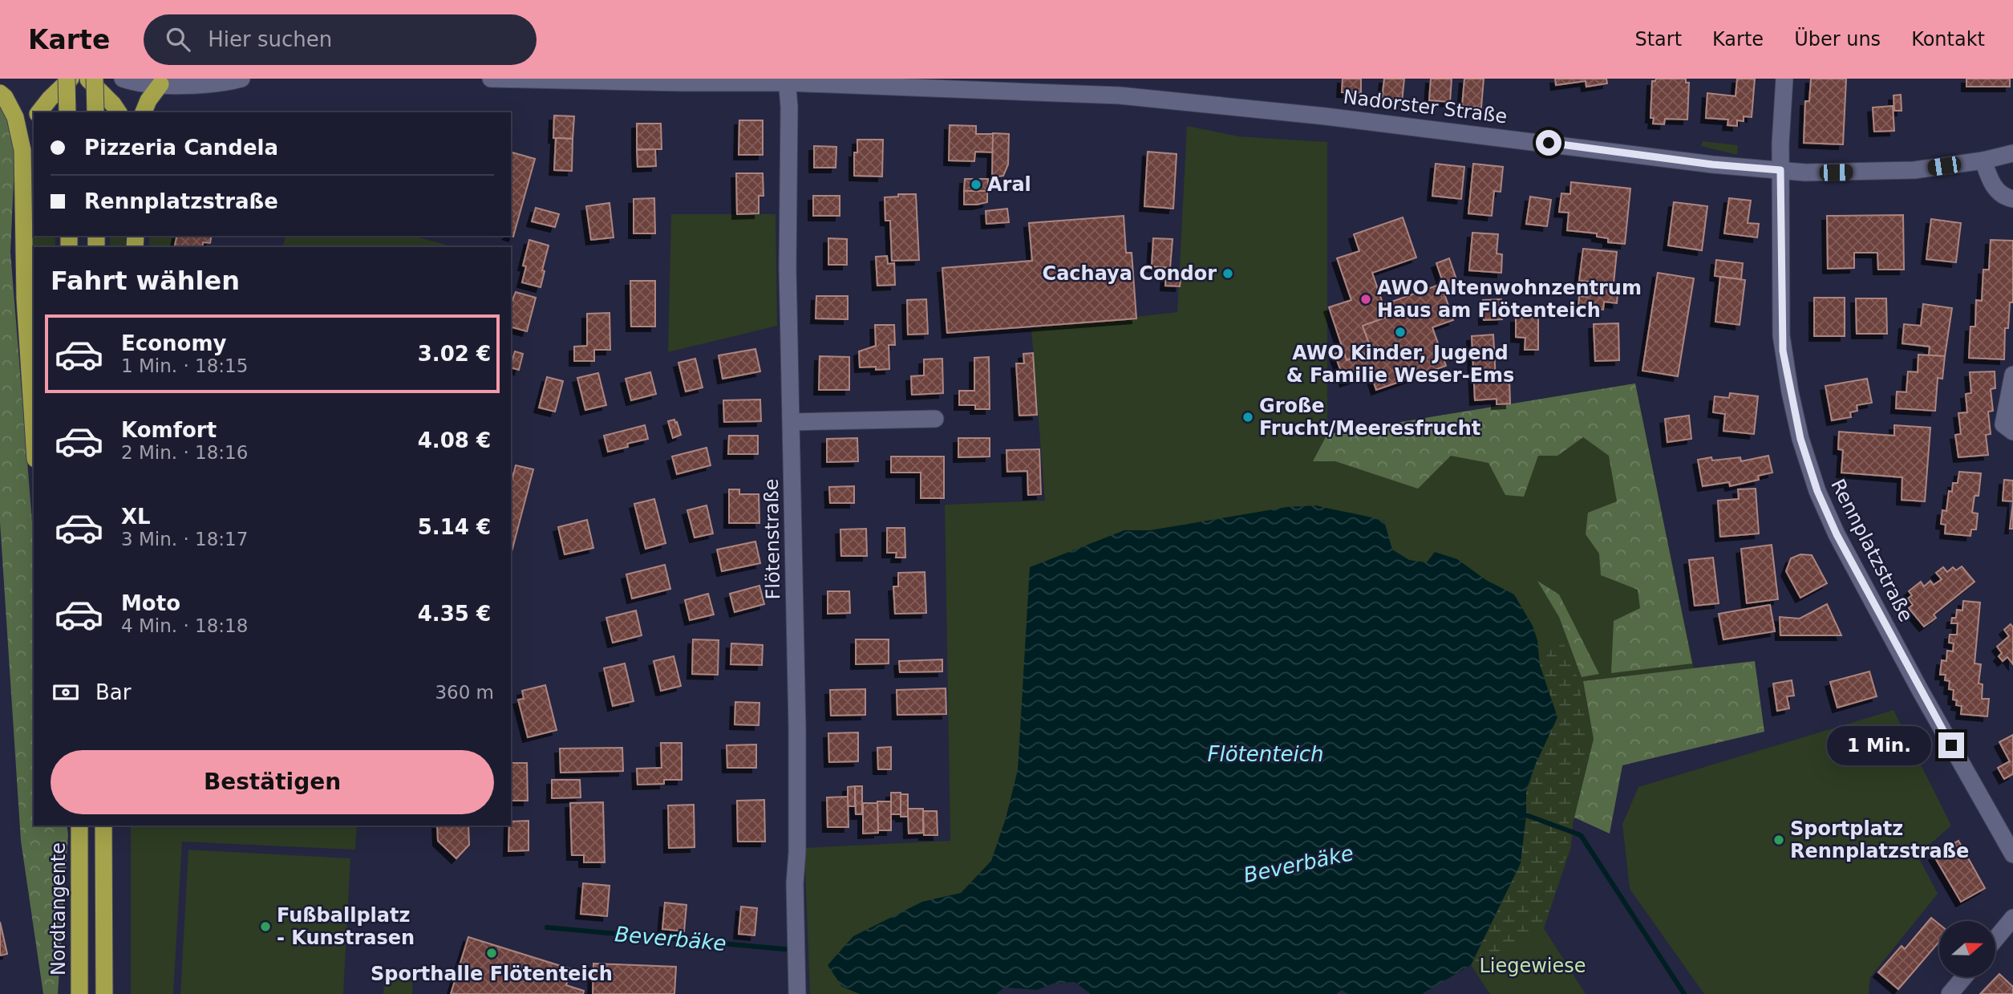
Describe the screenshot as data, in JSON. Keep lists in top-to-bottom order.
{
  "streets": {
    "highway": ["Nordtangente"],
    "street": ["Nadorster Straße", "Flötenstraße", "Rennplatzstraße"]
  },
  "crossings": [
    ["Nadorster Straße", "Flötenstraße"],
    ["Nadorster Straße", "Rennplatzstraße"]
  ],
  "water": ["Flötenteich", "Beverbäke"],
  "parks": ["Liegewiese"],
  "places": [
    "Aral",
    "Cachaya Condor",
    "AWO Altenwohnzentrum Haus am Flötenteich",
    "AWO Kinder, Jugend & Familie Weser-Ems",
    "Große Frucht/Meeresfrucht",
    "Sportplatz Rennplatzstraße",
    "Fußballplatz - Kunstrasen",
    "Sporthalle Flötenteich"
  ],
  "north": "right",
  "page": {
    "header": "Karte",
    "search": "Hier suchen",
    "nav": [
      "Start",
      "Karte",
      "Über uns",
      "Kontakt"
    ],
    "banner": ["Pizzeria Candela", "Rennplatzstraße"],
    "heading": "Fahrt wählen",
    "list": [
      {
        "name": "Economy",
        "note": "1 Min. · 18:15",
        "value": "3.02 €"
      },
      {
        "name": "Komfort",
        "note": "2 Min. · 18:16",
        "value": "4.08 €"
      },
      {
        "name": "XL",
        "note": "3 Min. · 18:17",
        "value": "5.14 €"
      },
      {
        "name": "Moto",
        "note": "4 Min. · 18:18",
        "value": "4.35 €"
      }
    ],
    "pay": ["Bar", "360 m"],
    "bubble": "1 Min.",
    "buttons": "Bestätigen"
  }
}
